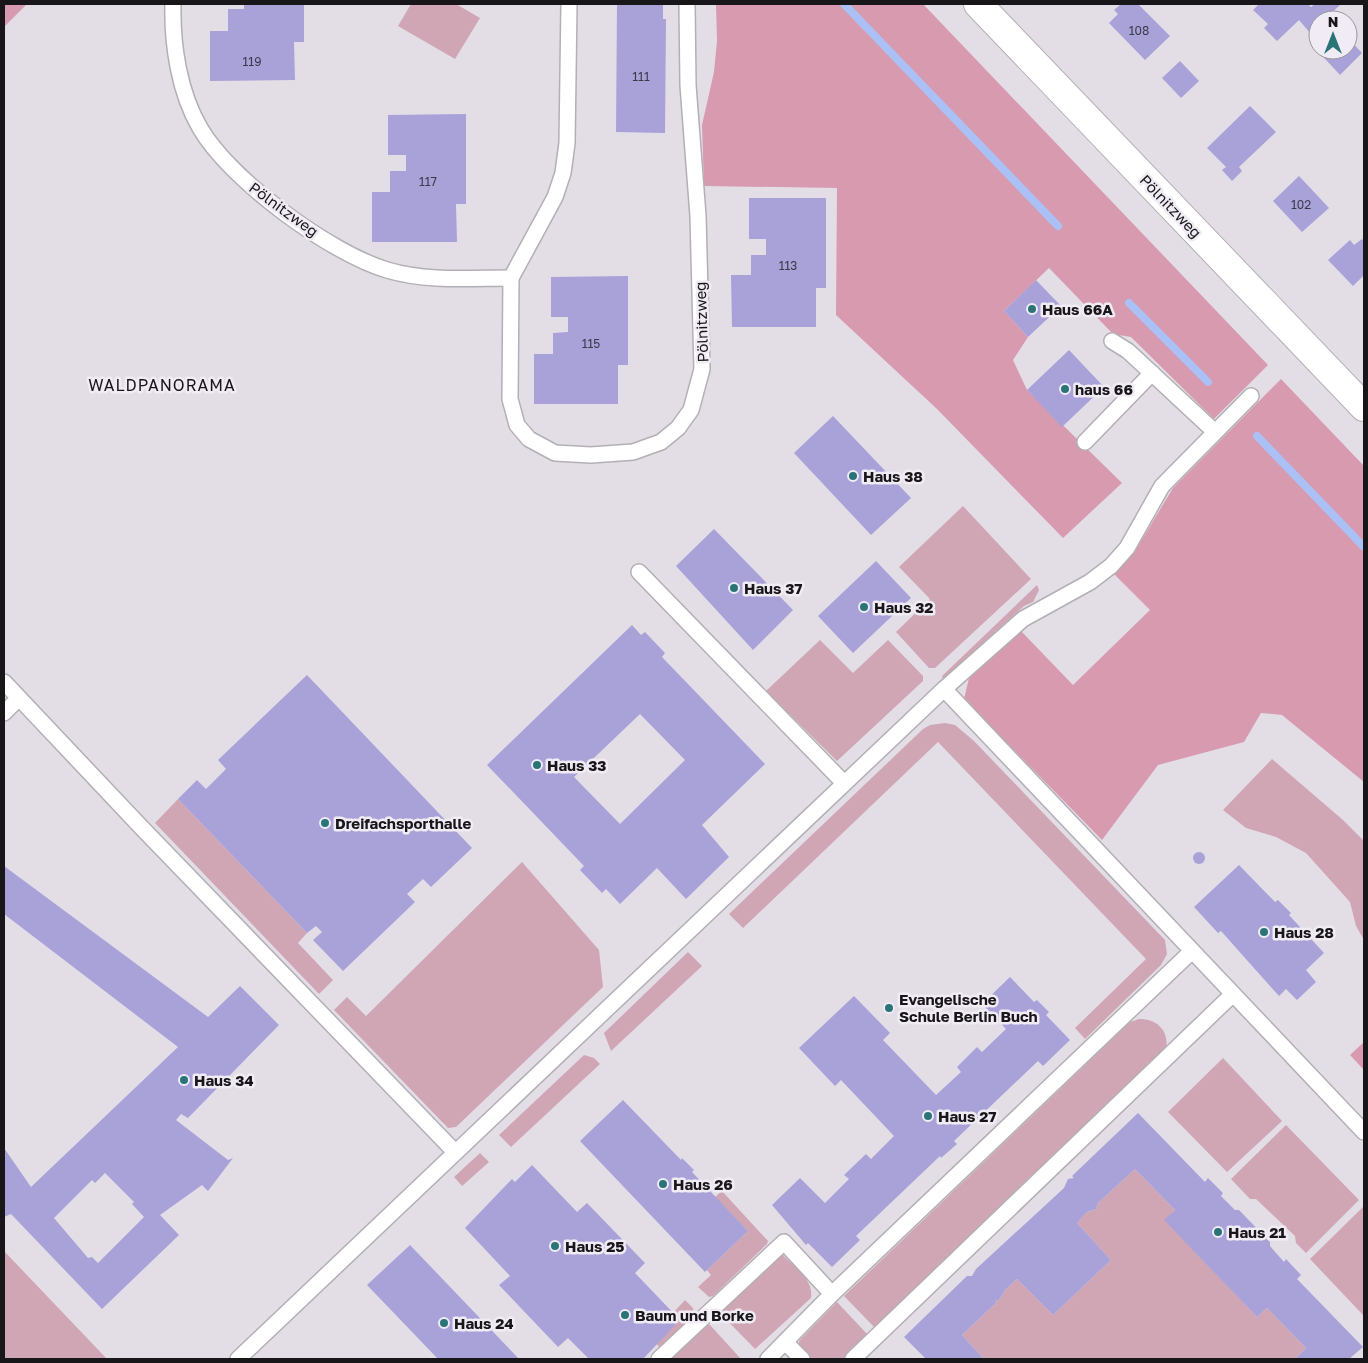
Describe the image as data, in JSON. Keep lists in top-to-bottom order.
{
  "streets": {
    "street": ["Pölnitzweg"]
  },
  "districts": ["WALDPANORAMA"],
  "places": [
    "Haus 66A",
    "haus 66",
    "Haus 38",
    "Haus 37",
    "Haus 32",
    "Haus 33",
    "Dreifachsporthalle",
    "Haus 28",
    "Evangelische Schule Berlin Buch",
    "Haus 34",
    "Haus 27",
    "Haus 26",
    "Haus 21",
    "Haus 25",
    "Baum und Borke",
    "Haus 24"
  ],
  "house_numbers": [
    "108",
    "119",
    "111",
    "117",
    "102",
    "113",
    "115"
  ],
  "north": "top"
}
